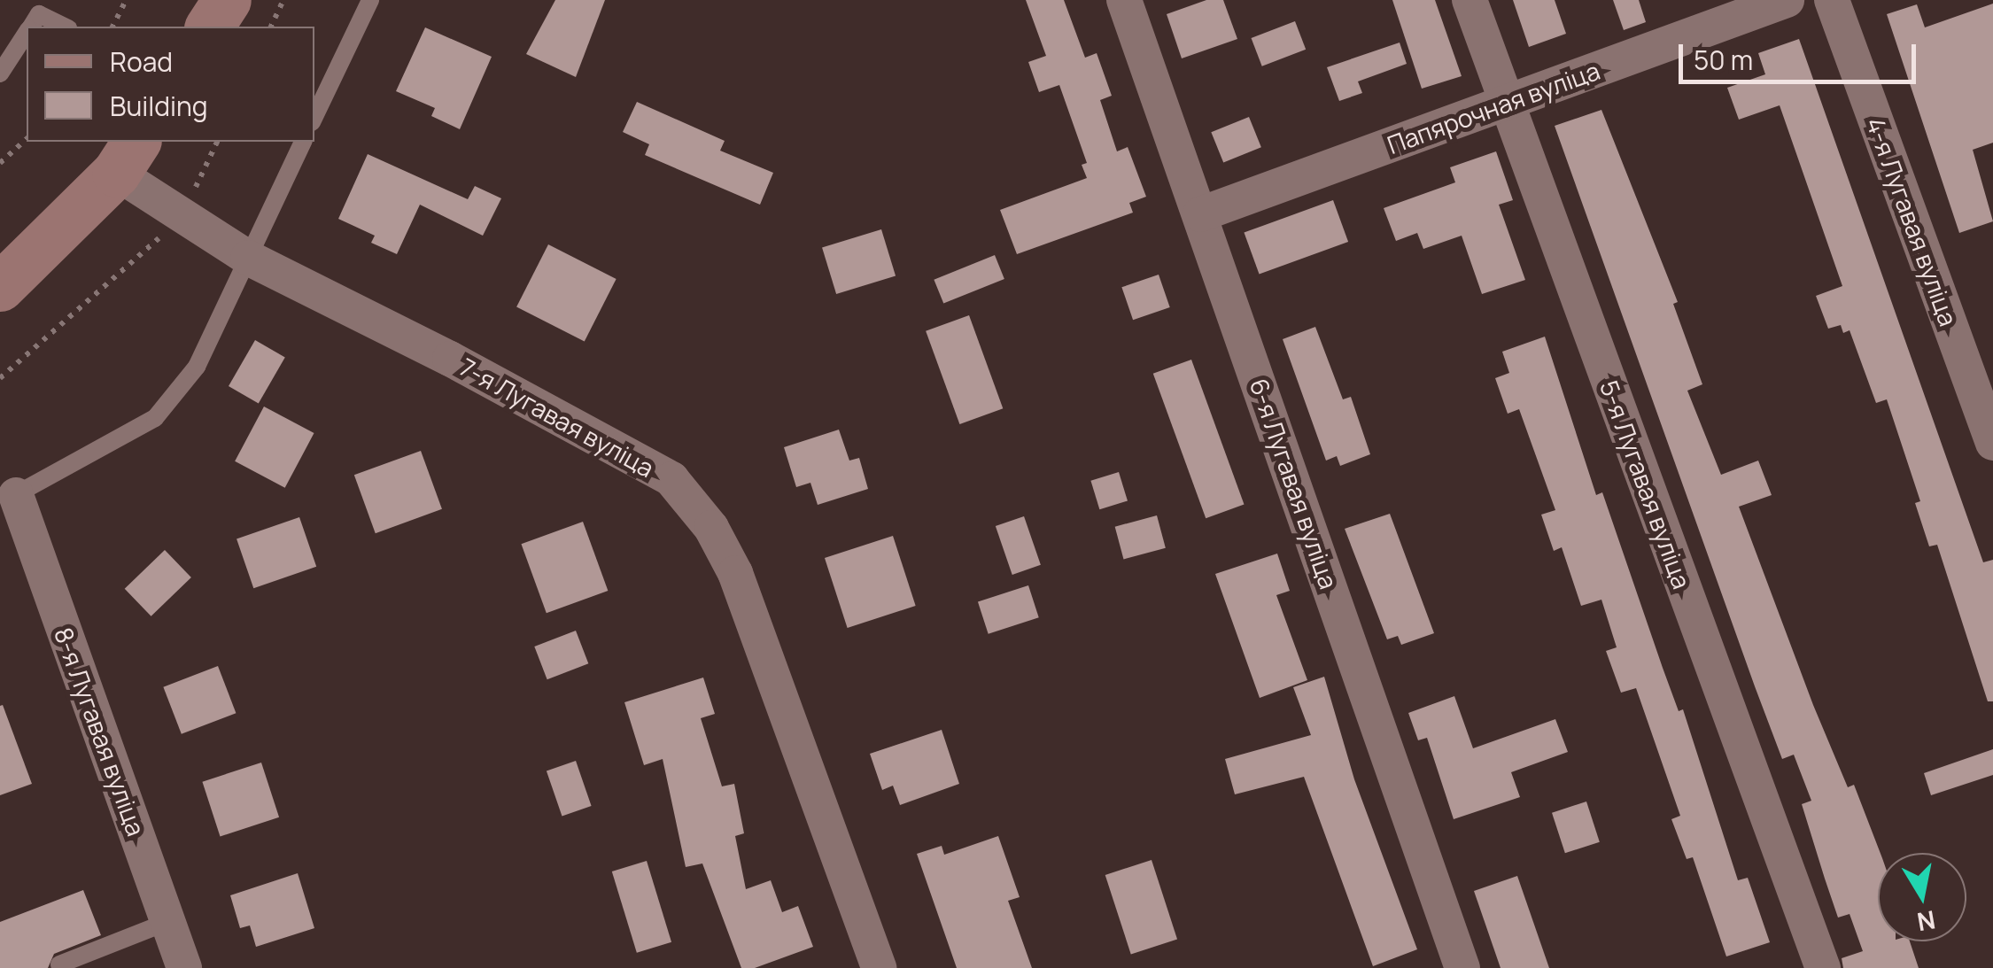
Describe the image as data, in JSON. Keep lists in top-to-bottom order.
{
  "streets": {
    "street": [
      "Папярочная вуліца",
      "4-я Лугавая вуліца",
      "7-я Лугавая вуліца",
      "6-я Лугавая вуліца",
      "5-я Лугавая вуліца",
      "8-я Лугавая вуліца"
    ]
  },
  "crossings": [
    ["Папярочная вуліца", "6-я Лугавая вуліца"],
    ["Папярочная вуліца", "5-я Лугавая вуліца"]
  ],
  "legend": ["Road", "Building"],
  "scale_bar": "50 m",
  "north": "bottom"
}
